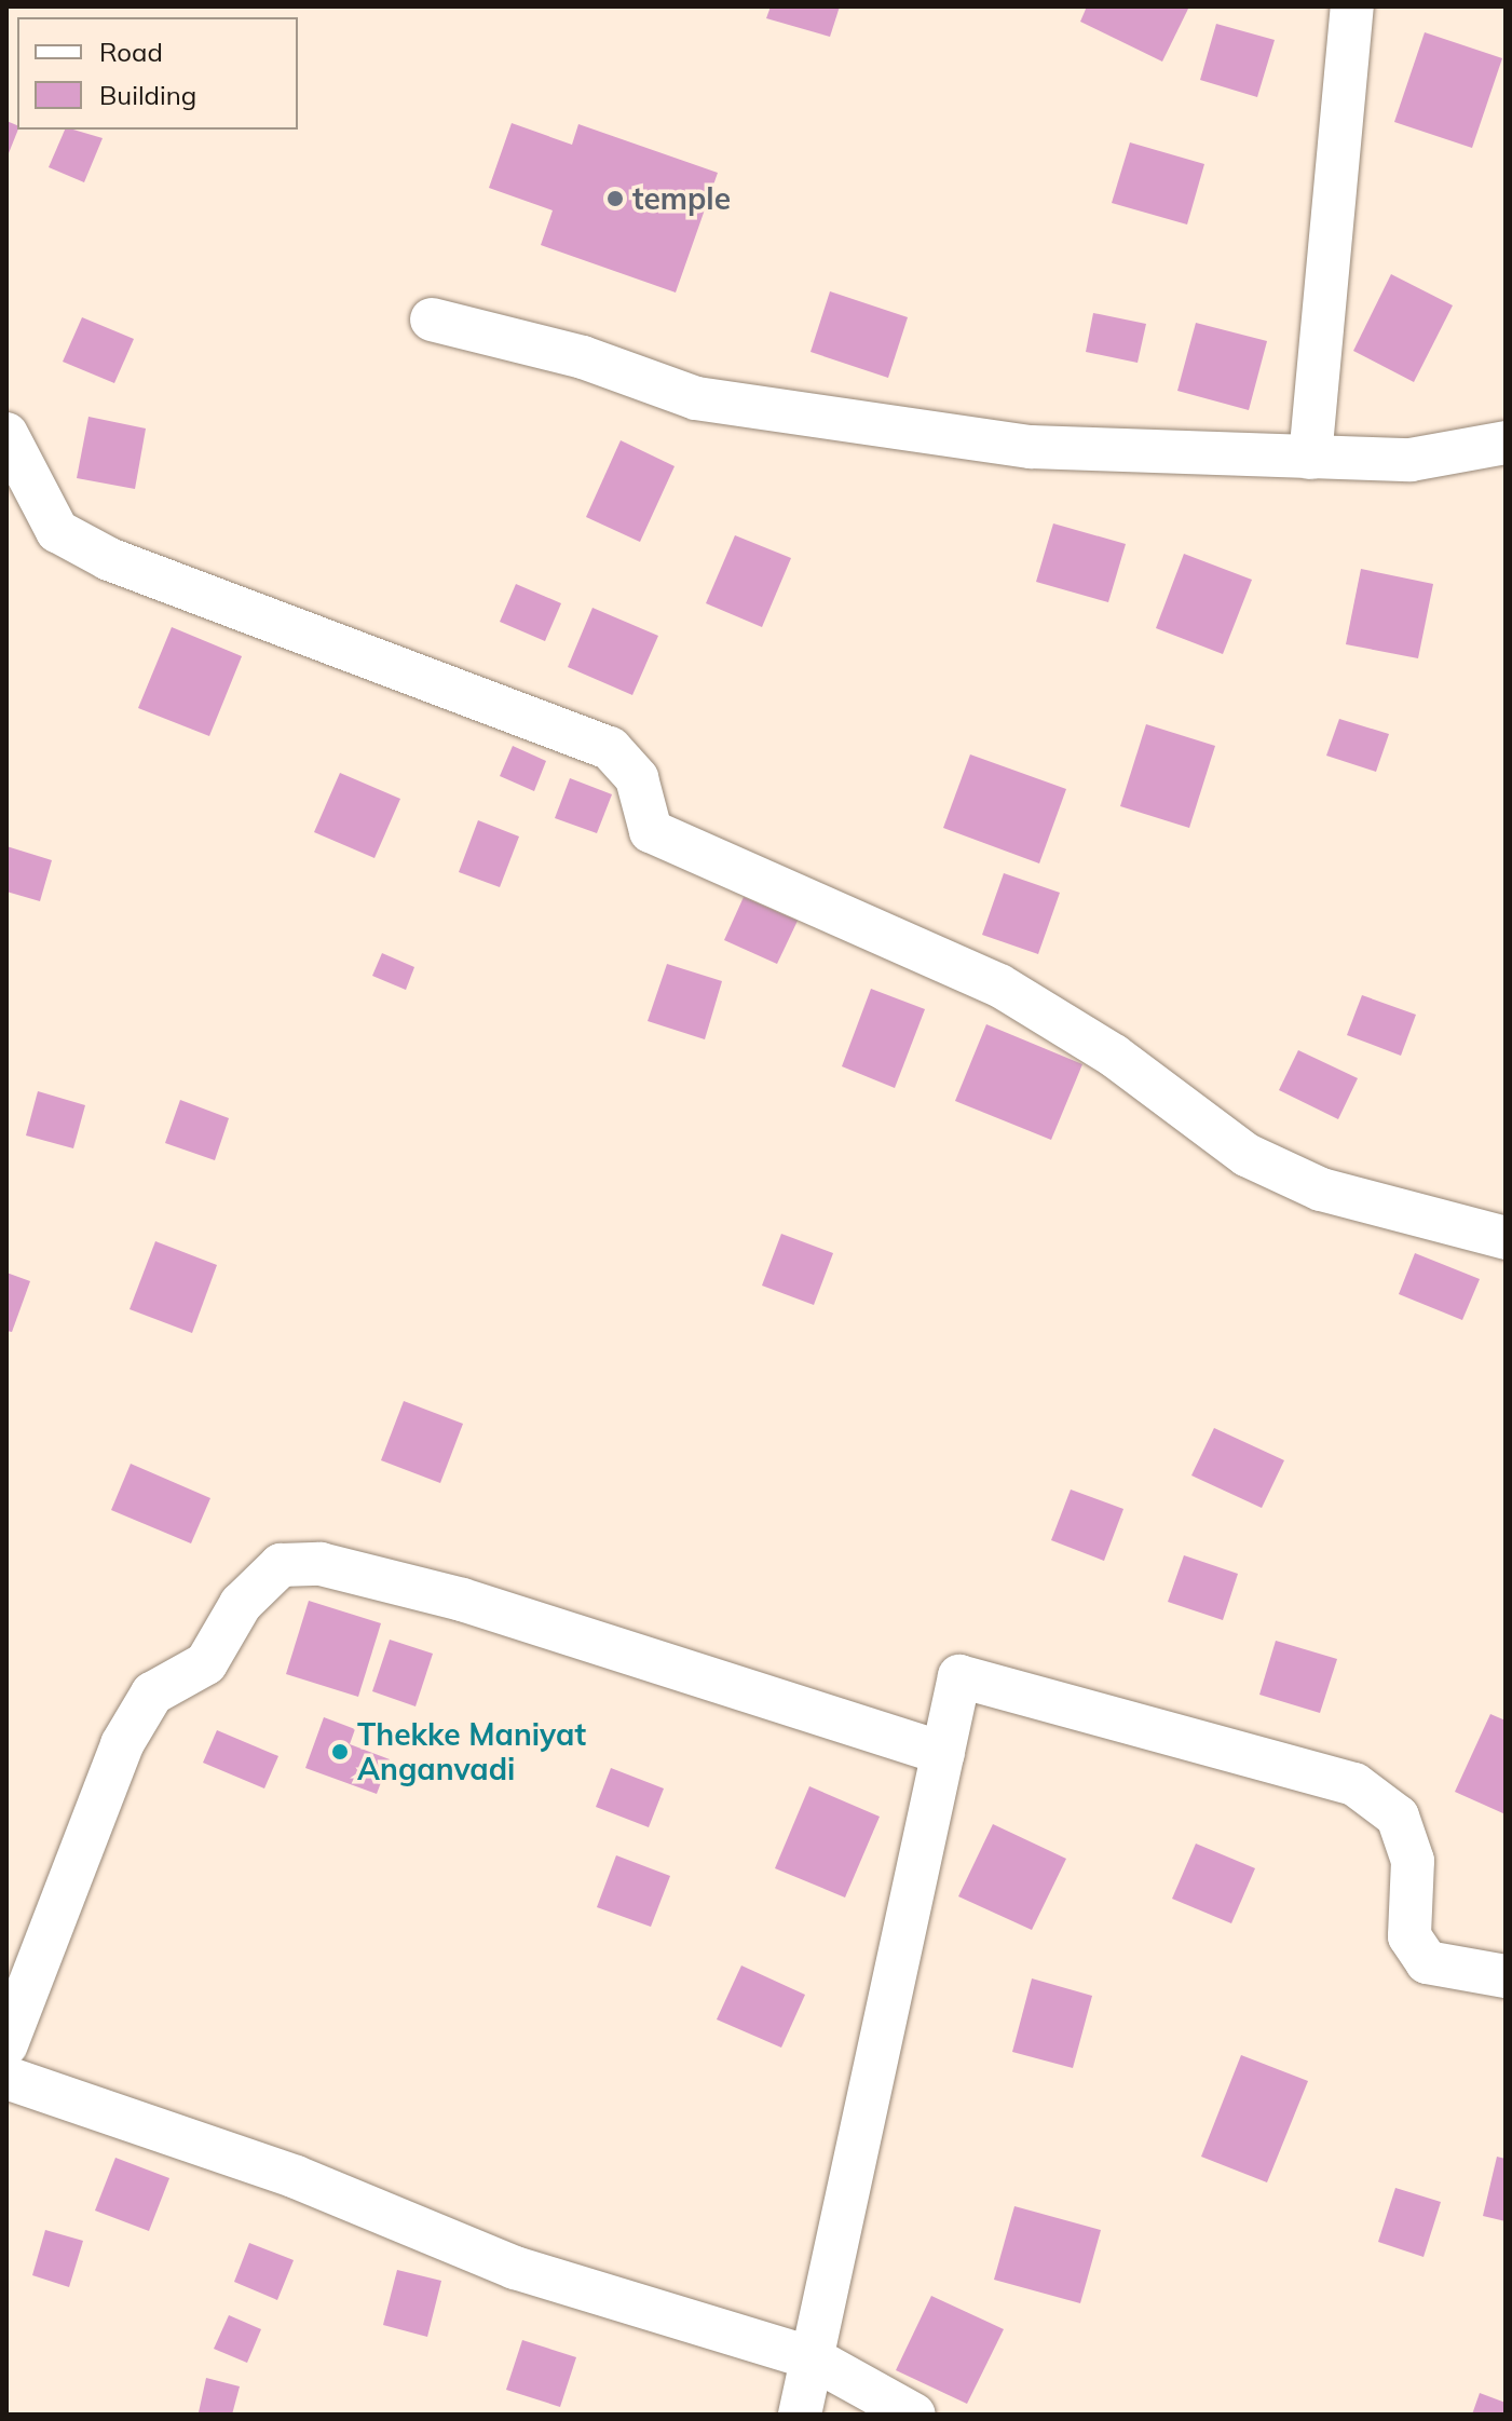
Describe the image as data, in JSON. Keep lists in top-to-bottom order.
{
  "places": ["temple", "Thekke Maniyat Anganvadi"],
  "legend": ["Road", "Building"]
}
